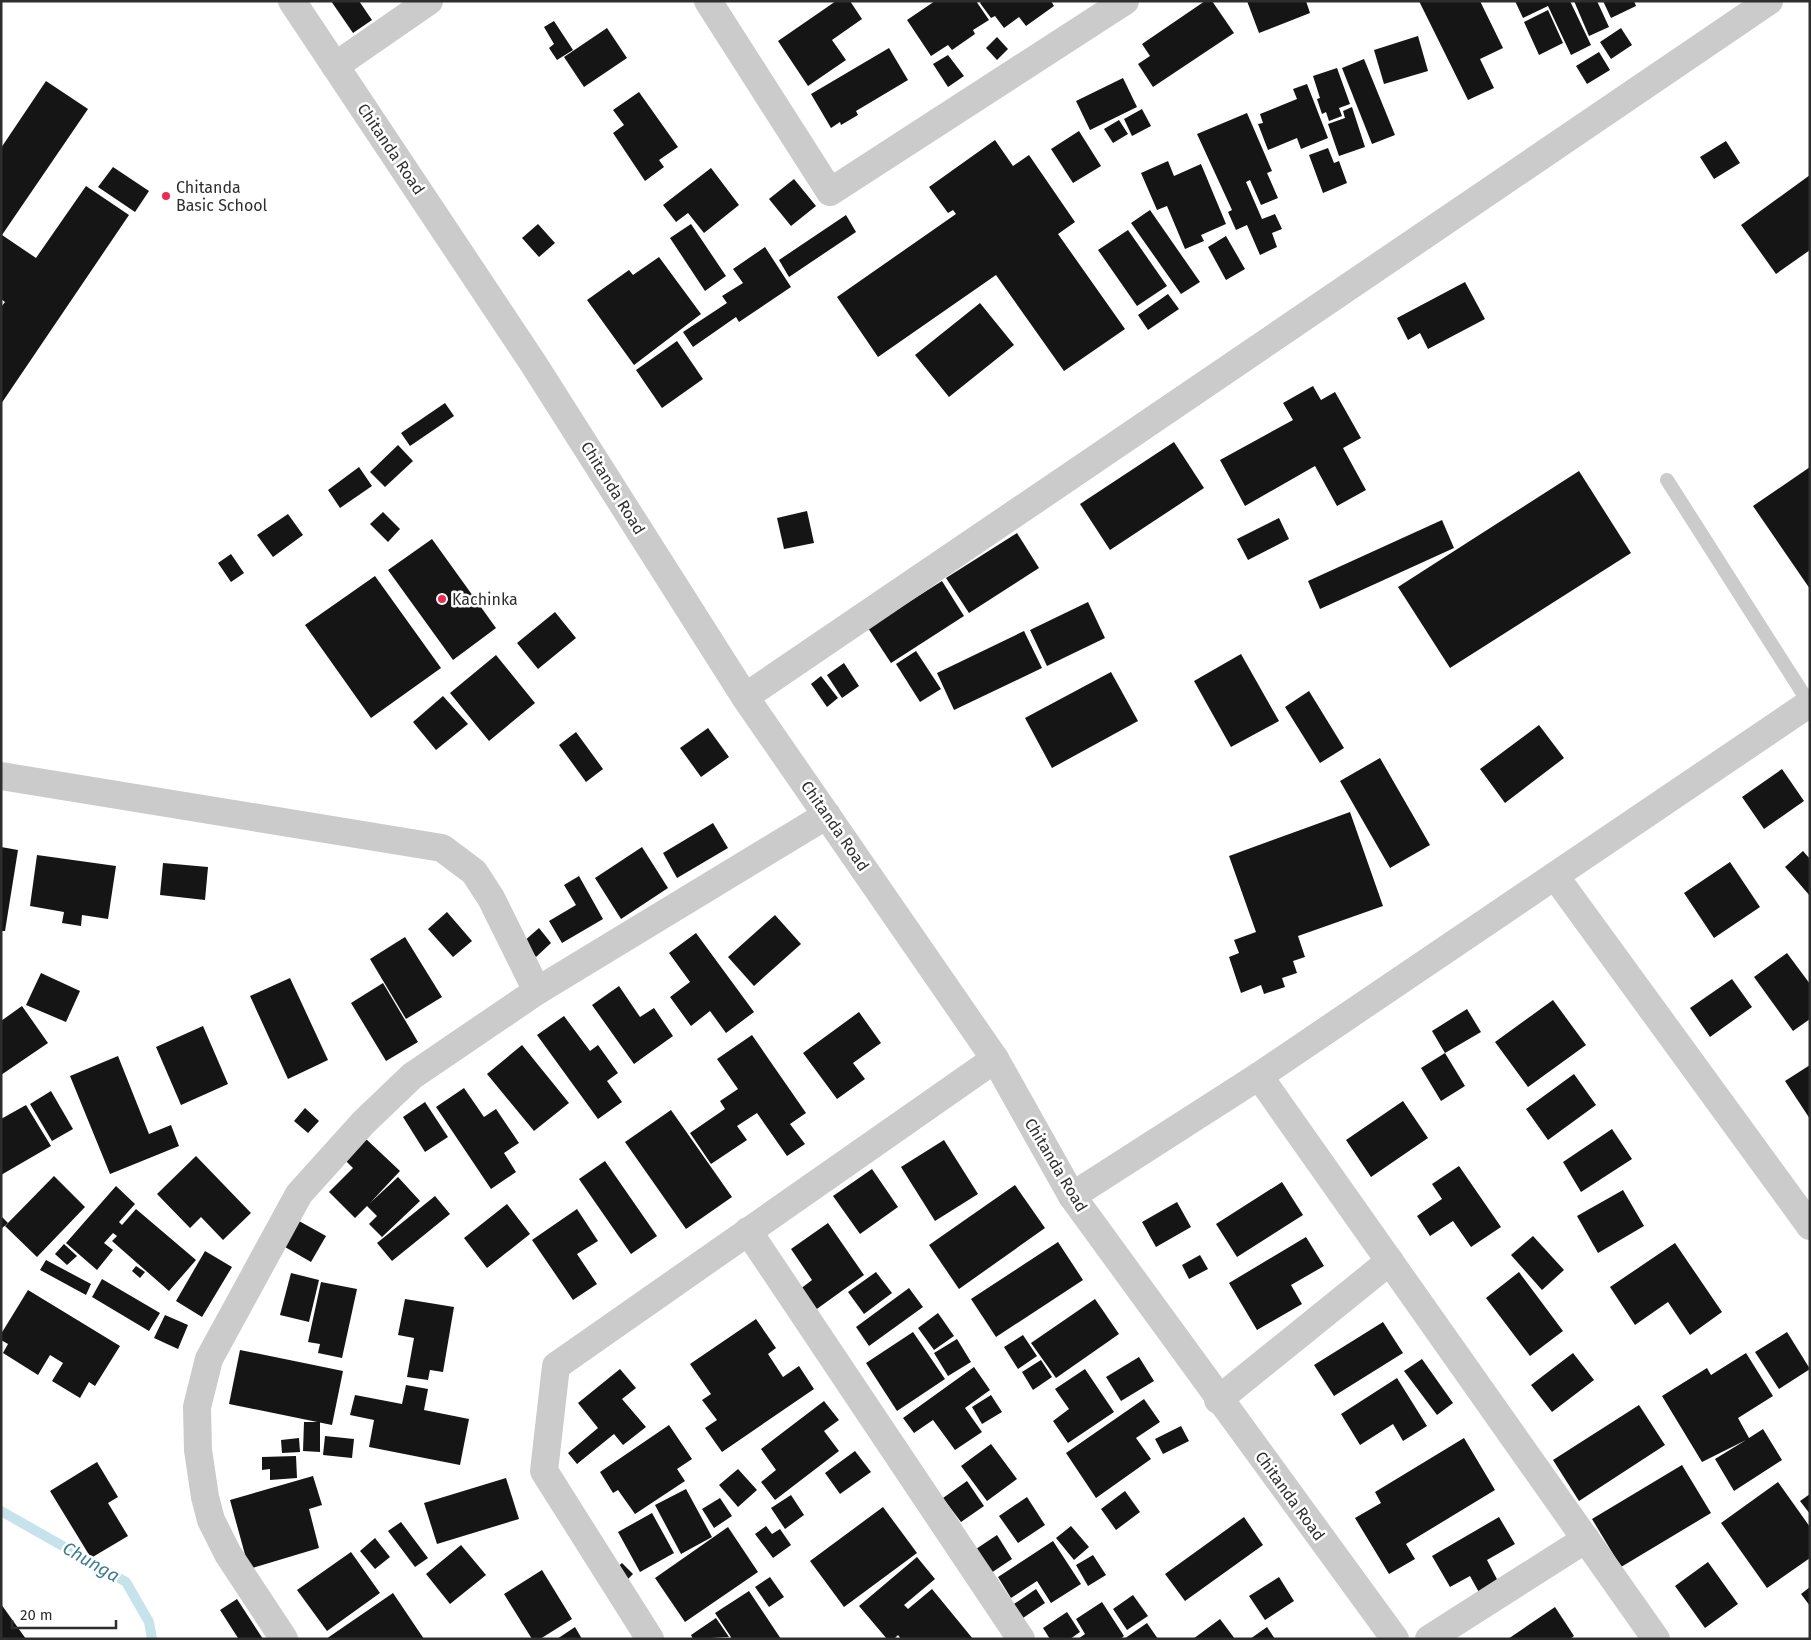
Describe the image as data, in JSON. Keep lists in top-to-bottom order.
{
  "streets": {
    "street": ["Chitanda Road"]
  },
  "water": ["Chunga"],
  "places": ["Chitanda Basic School", "Kachinka"],
  "scale_bar": "20 m"
}
